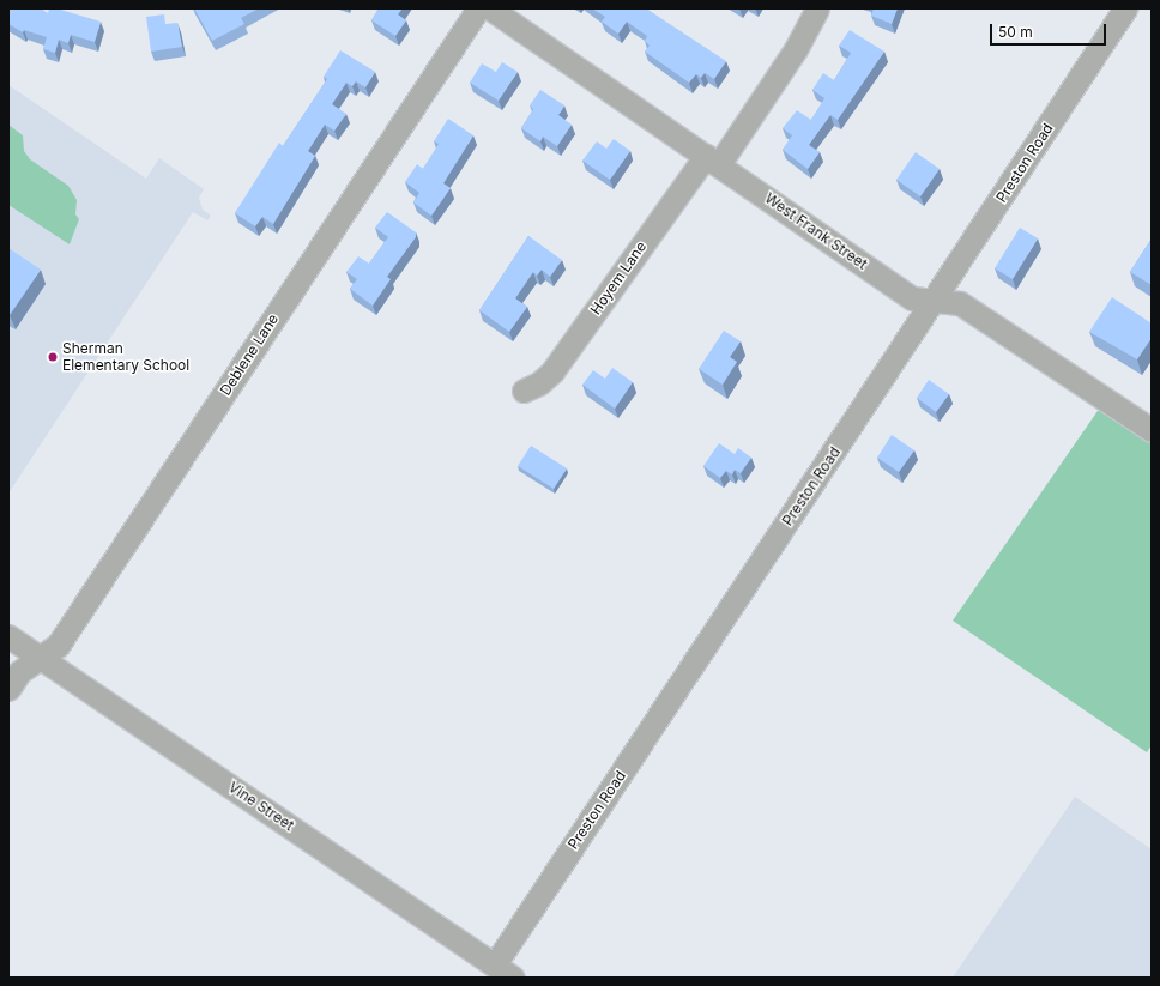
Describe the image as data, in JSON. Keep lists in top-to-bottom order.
{
  "streets": {
    "street": [
      "Preston Road",
      "West Frank Street",
      "Hoyem Lane",
      "Deblene Lane",
      "Vine Street"
    ]
  },
  "crossings": [
    ["Preston Road", "West Frank Street"],
    ["Preston Road", "Vine Street"],
    ["West Frank Street", "Hoyem Lane"],
    ["Deblene Lane", "Vine Street"]
  ],
  "places": ["Sherman Elementary School"],
  "scale_bar": "50 m"
}
